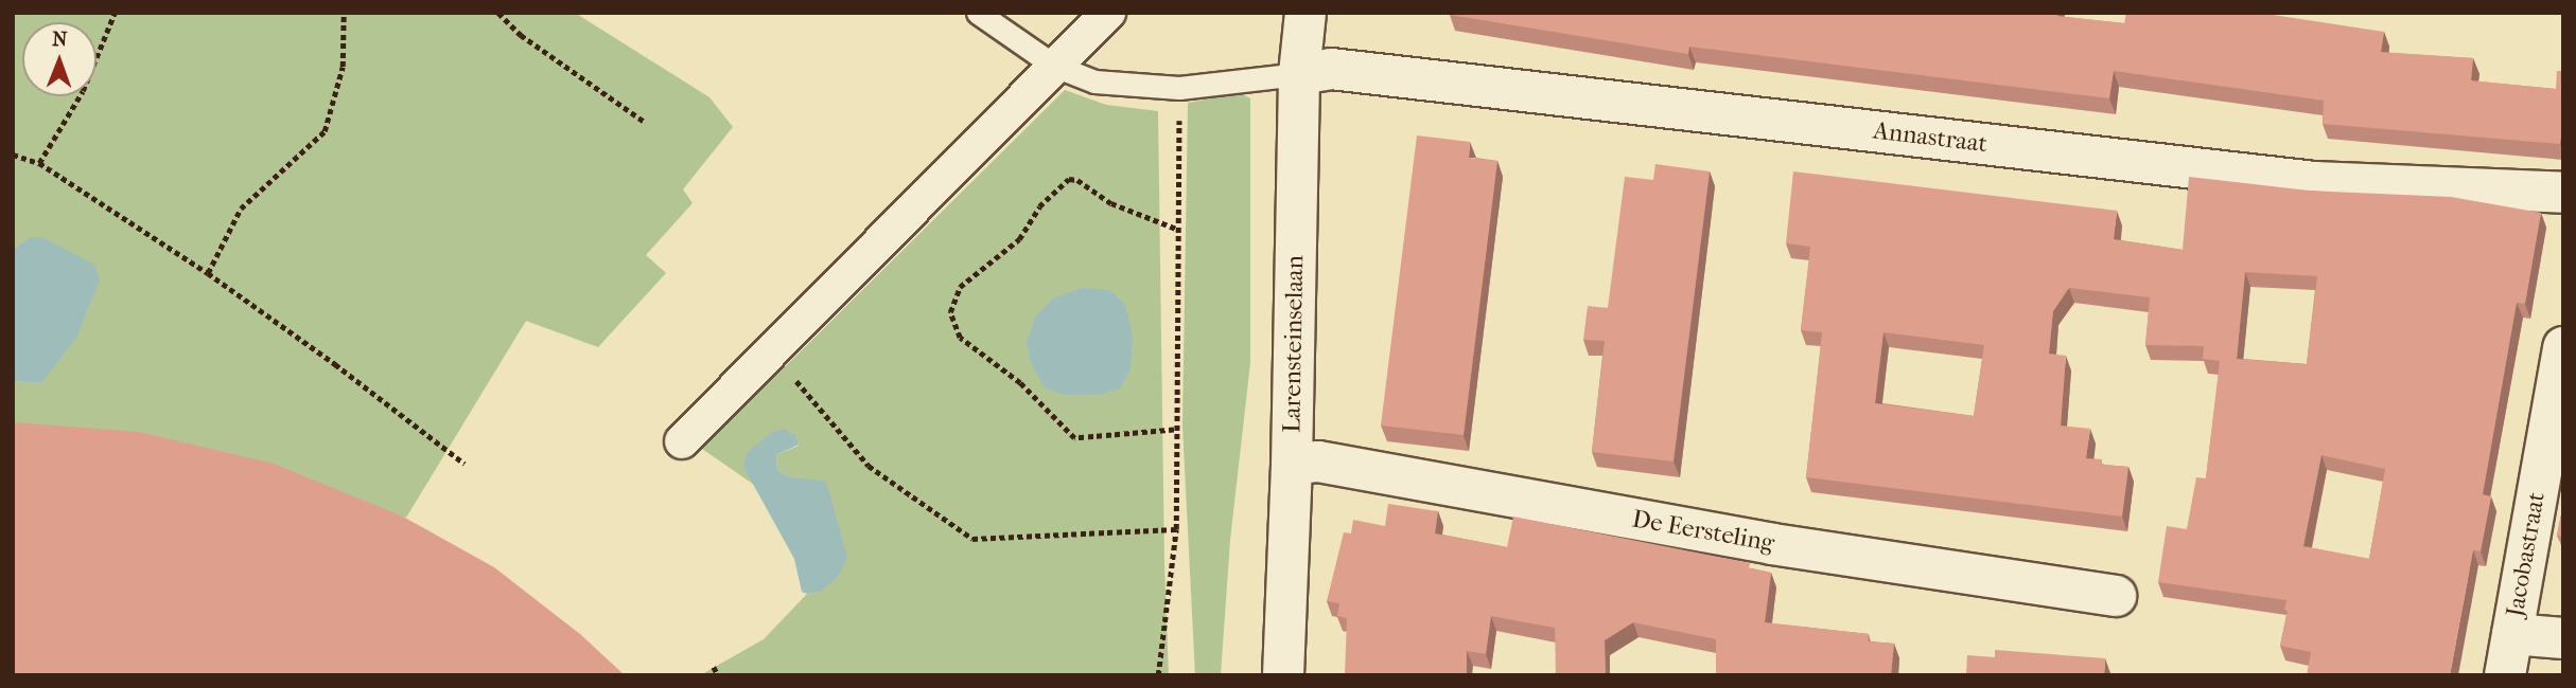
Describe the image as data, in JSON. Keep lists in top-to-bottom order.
{
  "streets": {
    "street": [
      "Annastraat",
      "Larensteinselaan",
      "De Eersteling",
      "Jacobastraat"
    ]
  },
  "crossings": [
    ["Annastraat", "Larensteinselaan"],
    ["Larensteinselaan", "De Eersteling"]
  ],
  "north": "top"
}
